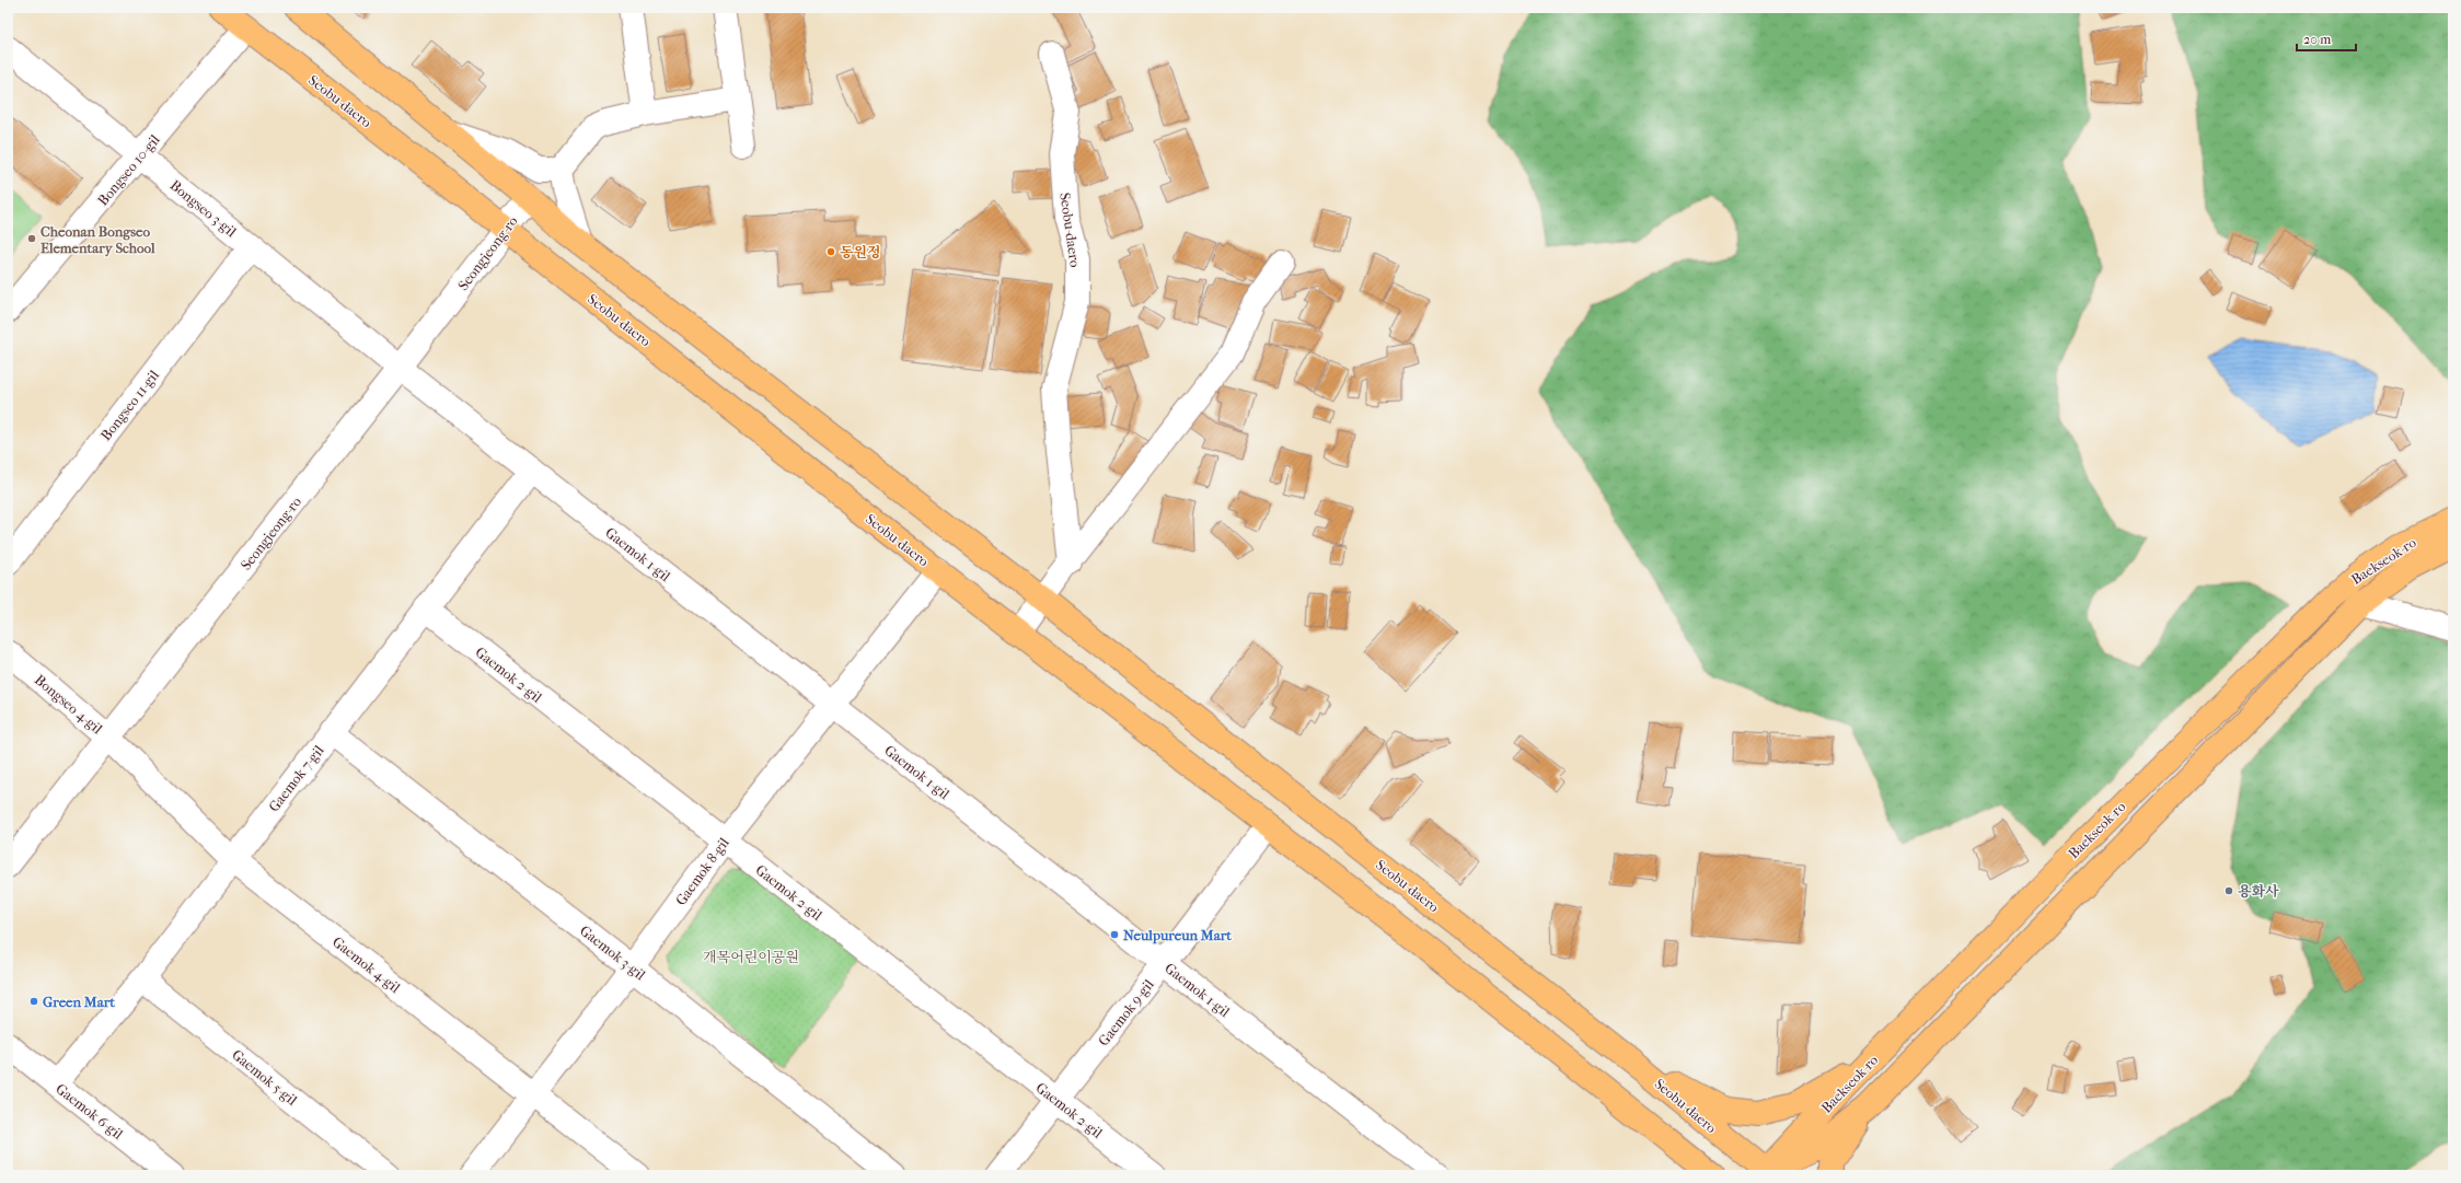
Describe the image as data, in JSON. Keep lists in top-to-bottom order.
{
  "streets": {
    "main road": ["Seobu-daero", "Baekseok-ro"],
    "street": [
      "Bongseo 10-gil",
      "Bongseo 3-gil",
      "Seongjeong-ro",
      "Bongseo 11-gil",
      "Gaemok 1-gil",
      "Gaemok 2-gil",
      "Bongseo 4-gil",
      "Gaemok 7-gil",
      "Gaemok 8-gil",
      "Gaemok 3-gil",
      "Gaemok 4-gil",
      "Gaemok 9-gil",
      "Gaemok 5-gil",
      "Gaemok 6-gil"
    ]
  },
  "crossings": [
    ["Seobu-daero", "Bongseo 10-gil"],
    ["Seobu-daero", "Seongjeong-ro"],
    ["Seobu-daero", "Baekseok-ro"],
    ["Seobu-daero", "Gaemok 8-gil"],
    ["Seobu-daero", "Gaemok 9-gil"],
    ["Bongseo 10-gil", "Bongseo 3-gil"],
    ["Bongseo 3-gil", "Seongjeong-ro"],
    ["Bongseo 3-gil", "Bongseo 11-gil"],
    ["Bongseo 3-gil", "Gaemok 1-gil"],
    ["Seongjeong-ro", "Gaemok 1-gil"],
    ["Seongjeong-ro", "Bongseo 4-gil"],
    ["Seongjeong-ro", "Gaemok 4-gil"],
    ["Gaemok 1-gil", "Gaemok 7-gil"],
    ["Gaemok 1-gil", "Gaemok 8-gil"],
    ["Gaemok 1-gil", "Gaemok 9-gil"],
    ["Gaemok 2-gil", "Gaemok 7-gil"],
    ["Gaemok 2-gil", "Gaemok 8-gil"],
    ["Gaemok 2-gil", "Gaemok 9-gil"],
    ["Bongseo 4-gil", "Gaemok 4-gil"],
    ["Gaemok 7-gil", "Gaemok 3-gil"],
    ["Gaemok 7-gil", "Gaemok 4-gil"],
    ["Gaemok 7-gil", "Gaemok 5-gil"],
    ["Gaemok 7-gil", "Gaemok 6-gil"],
    ["Gaemok 8-gil", "Gaemok 3-gil"],
    ["Gaemok 8-gil", "Gaemok 4-gil"]
  ],
  "parks": ["개목어린이공원"],
  "places": [
    "Cheonan Bongseo Elementary School",
    "동원정",
    "용화사",
    "Neulpureun Mart",
    "Green Mart"
  ],
  "scale_bar": "20 m"
}
